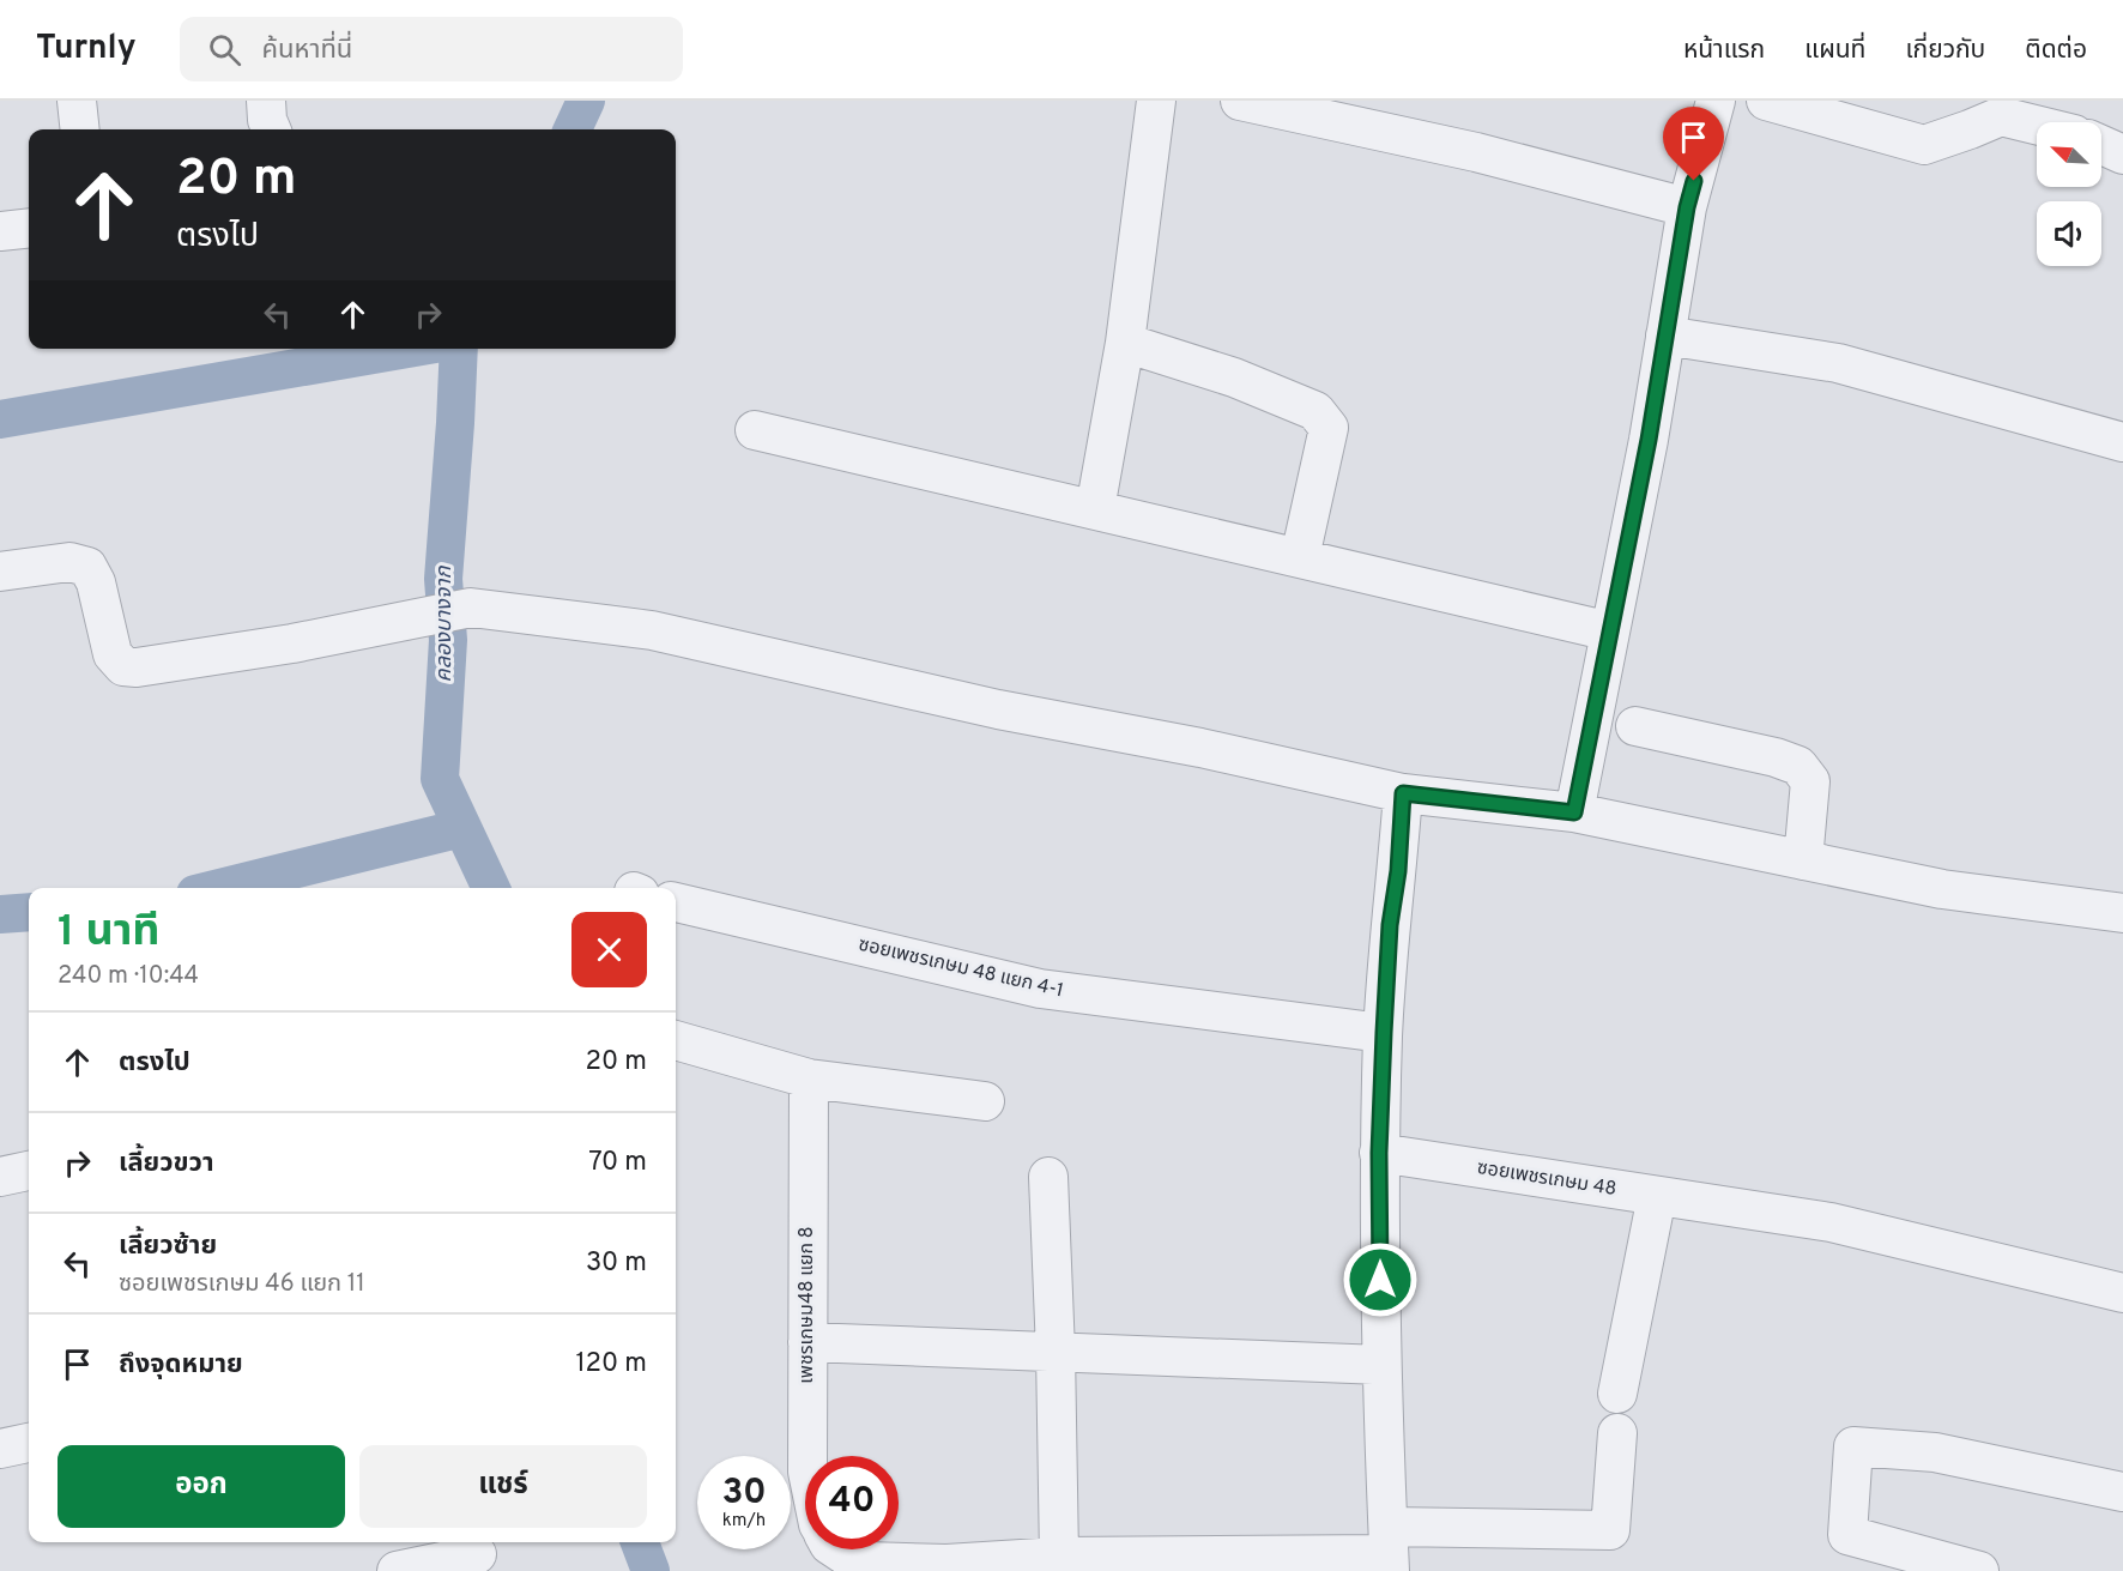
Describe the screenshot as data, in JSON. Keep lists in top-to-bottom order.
{
  "streets": {
    "street": ["ซอยเพชรเกษม 48 แยก 4-1", "ซอยเพชรเกษม 48", "เพชรเกษม48 แยก 8"]
  },
  "water": ["คลองบางจาก"],
  "north": "top left",
  "page": {
    "header": "Turnly",
    "search": "ค้นหาที่นี่",
    "nav": [
      "หน้าแรก",
      "แผนที่",
      "เกี่ยวกับ",
      "ติดต่อ"
    ],
    "turn": ["20 m", "ตรงไป"],
    "heading": ["1 นาที", "240 m · 10:44"],
    "list": [
      {
        "name": "ตรงไป",
        "value": "20 m"
      },
      {
        "name": "เลี้ยวขวา",
        "value": "70 m"
      },
      {
        "name": "เลี้ยวซ้าย",
        "note": "ซอยเพชรเกษม 46 แยก 11",
        "value": "30 m"
      },
      {
        "name": "ถึงจุดหมาย",
        "value": "120 m"
      }
    ],
    "buttons": ["ออก", "แชร์"],
    "speed": "30 km/h",
    "limit": "40"
  }
}
